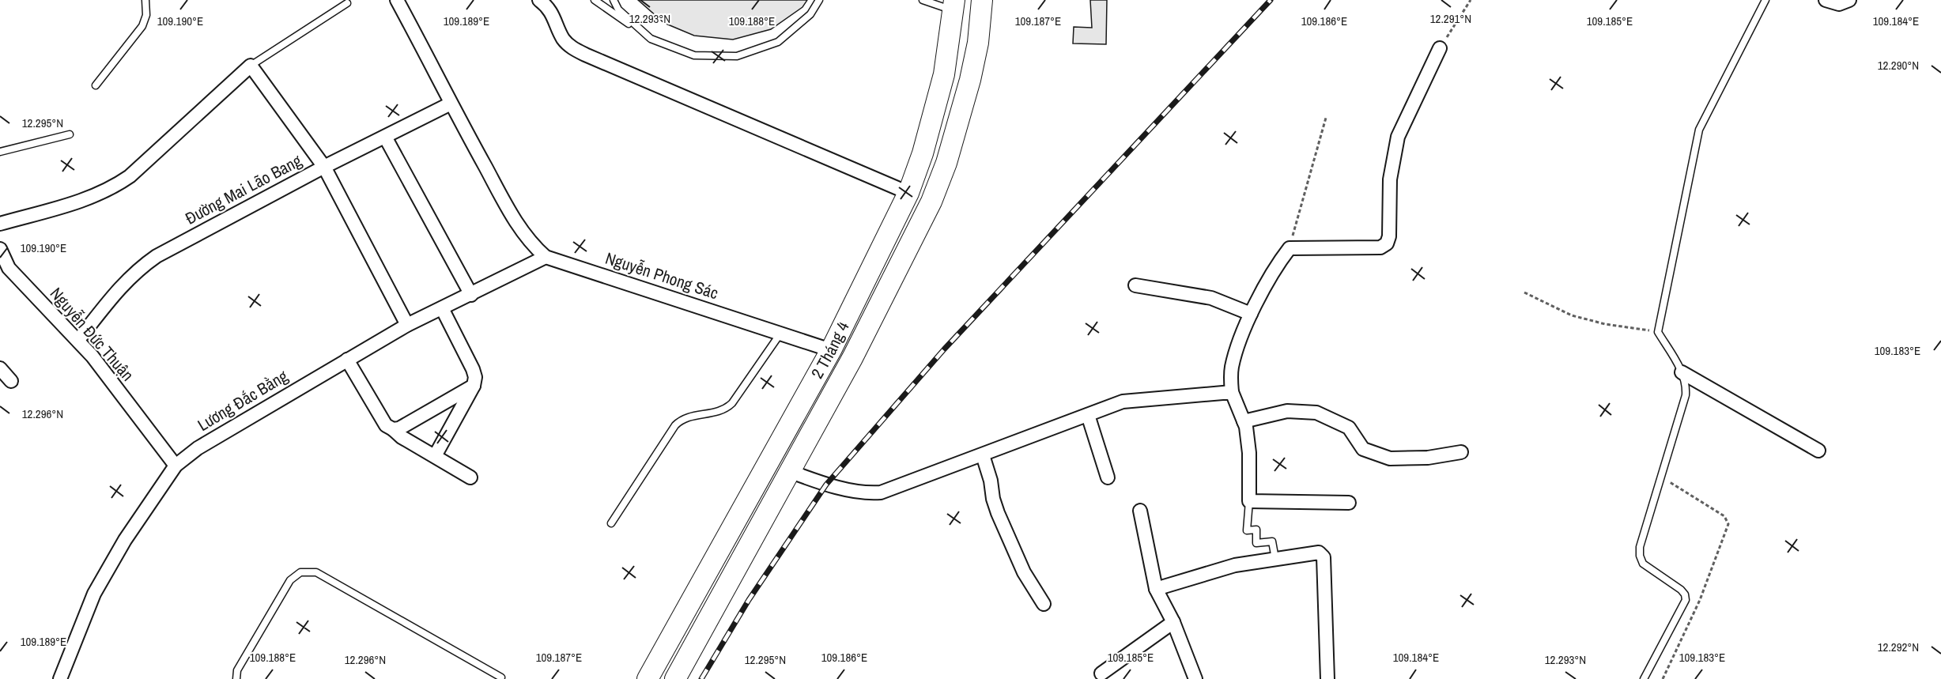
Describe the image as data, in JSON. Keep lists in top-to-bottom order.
{
  "streets": {
    "main road": ["2 Tháng 4"],
    "street": [
      "Đường Mai Lão Bang",
      "Nguyễn Phong Sác",
      "Nguyễn Đức Thuận",
      "Lương Đắc Bằng"
    ]
  },
  "crossings": [
    ["Đường Mai Lão Bang", "Nguyễn Phong Sác"],
    ["Đường Mai Lão Bang", "Nguyễn Đức Thuận"],
    ["Nguyễn Phong Sác", "2 Tháng 4"],
    ["Nguyễn Phong Sác", "Lương Đắc Bằng"],
    ["Nguyễn Đức Thuận", "Lương Đắc Bằng"]
  ],
  "coordinates": [
    "12.293°N",
    "12.291°N",
    "109.188°E",
    "109.185°E",
    "109.184°E",
    "109.190°E",
    "109.189°E",
    "109.187°E",
    "109.186°E",
    "12.290°N",
    "12.295°N",
    "109.183°E",
    "12.296°N",
    "12.292°N"
  ]
}
